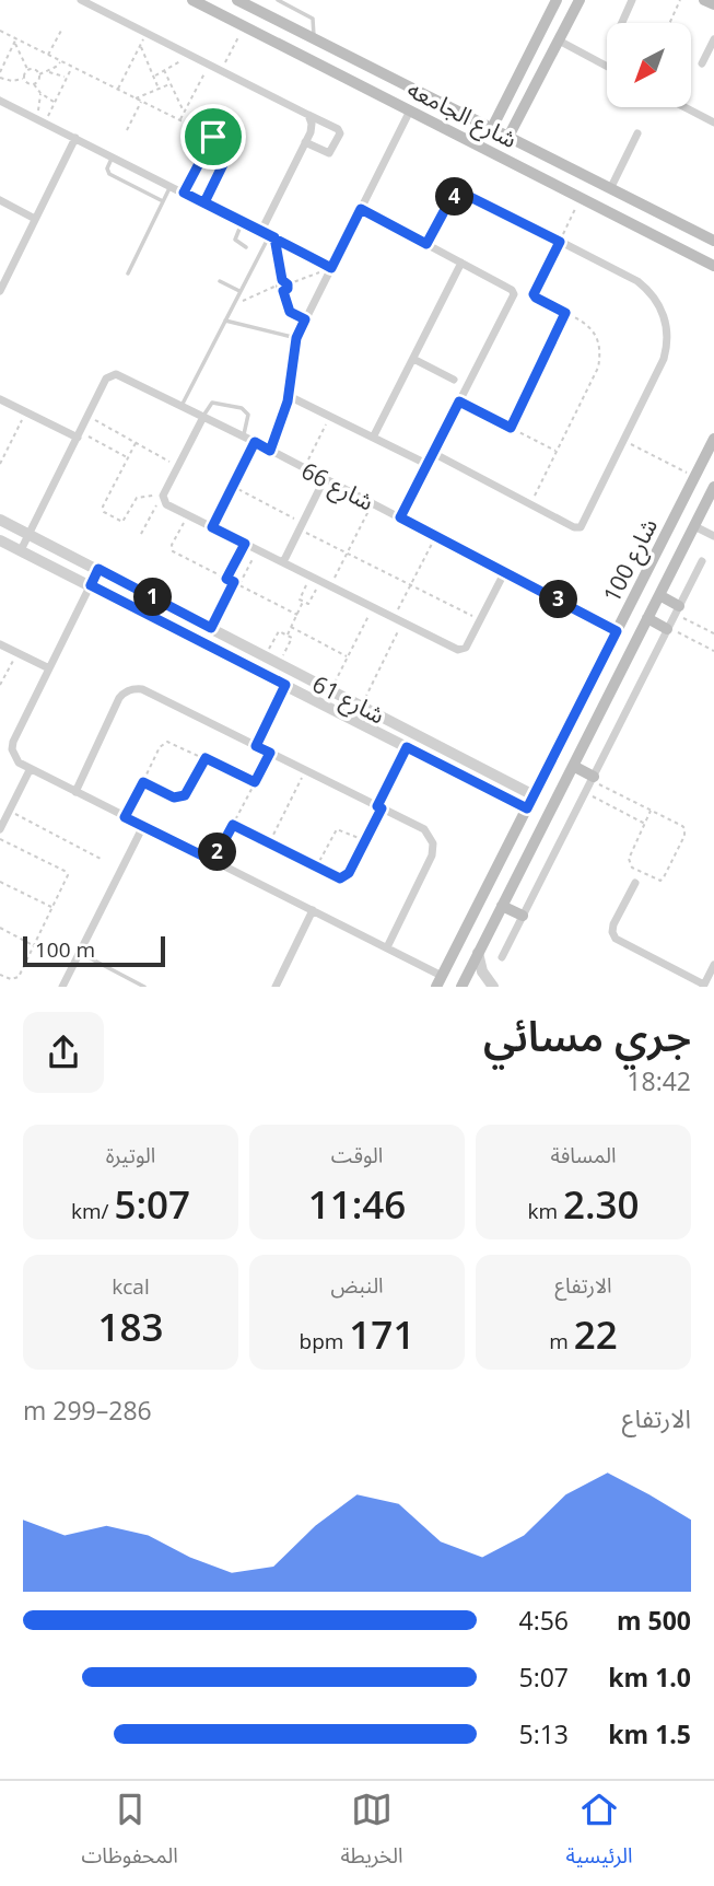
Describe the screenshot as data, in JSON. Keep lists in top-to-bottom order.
{
  "streets": {
    "main road": ["شارع الجامعه", "شارع 100"],
    "street": ["شارع 66", "شارع 61"]
  },
  "crossings": [
    ["شارع 66", "شارع 100"],
    ["شارع 66", "شارع 61"],
    ["شارع 100", "شارع 61"]
  ],
  "scale_bar": "100 m",
  "north": "bottom left",
  "page": {
    "pins": [
      "4",
      "1",
      "3",
      "2"
    ],
    "scale": "100 m",
    "heading": ["جري مسائي", "18:42"],
    "stats": [
      ["المسافة", "2.30 km"],
      ["الوقت", "11:46"],
      ["الوتيرة", "5:07 /km"],
      ["الارتفاع", "22 m"],
      ["النبض", "171 bpm"],
      ["kcal", "183"]
    ],
    "chart": ["الارتفاع", "286–299 m"],
    "list": [
      {
        "name": "500 m",
        "note": "4:56"
      },
      {
        "name": "1.0 km",
        "note": "5:07"
      },
      {
        "name": "1.5 km",
        "note": "5:13"
      }
    ],
    "tabs": ["الرئيسية", "الخريطة", "المحفوظات"]
  }
}
